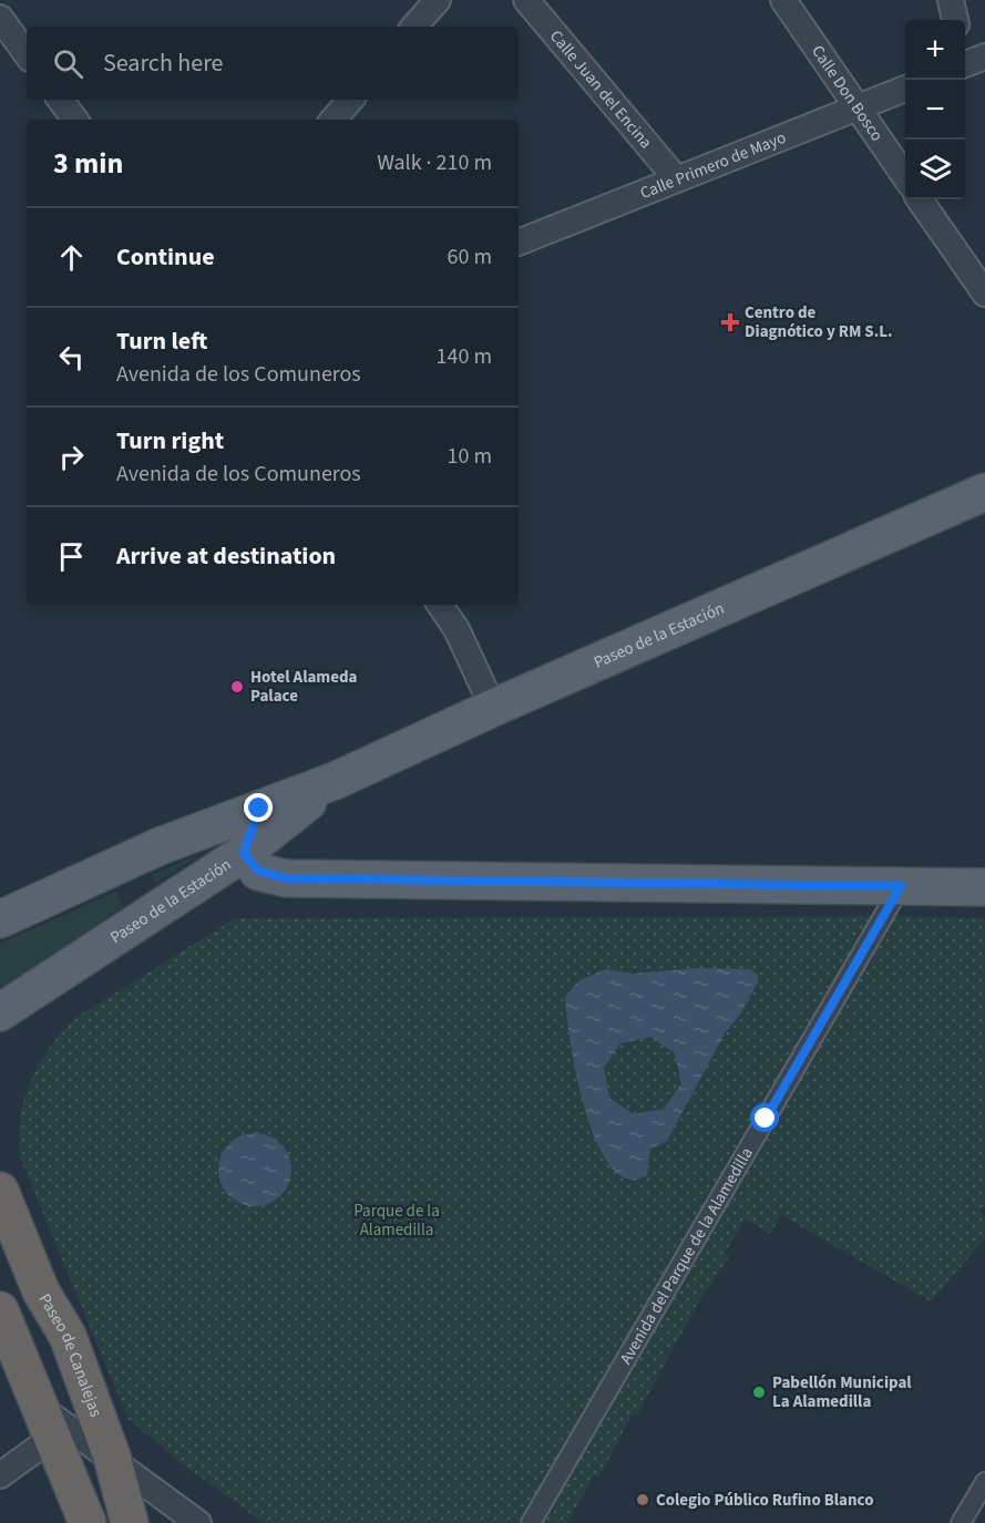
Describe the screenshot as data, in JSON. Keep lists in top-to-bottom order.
{
  "streets": {
    "highway": ["Paseo de Canalejas"],
    "main road": ["Paseo de la Estación"],
    "street": [
      "Calle Juan del Encina",
      "Calle Don Bosco",
      "Calle Primero de Mayo",
      "Avenida del Parque de la Alamedilla"
    ]
  },
  "crossings": [
    ["Calle Juan del Encina", "Calle Primero de Mayo"],
    ["Calle Don Bosco", "Calle Primero de Mayo"]
  ],
  "parks": ["Parque de la Alamedilla"],
  "places": {
    "health": ["Centro de Diagnótico y RM S.L."],
    "other": ["Hotel Alameda Palace", "Pabellón Municipal La Alamedilla", "Colegio Público Rufino Blanco"]
  },
  "page": {
    "map_buttons": ["+", "−"],
    "search": "Search here",
    "heading": ["3 min", "Walk · 210 m"],
    "list": [
      ["Continue", "60 m"],
      ["Turn left", "Avenida de los Comuneros", "140 m"],
      ["Turn right", "Avenida de los Comuneros", "10 m"],
      "Arrive at destination"
    ]
  }
}
